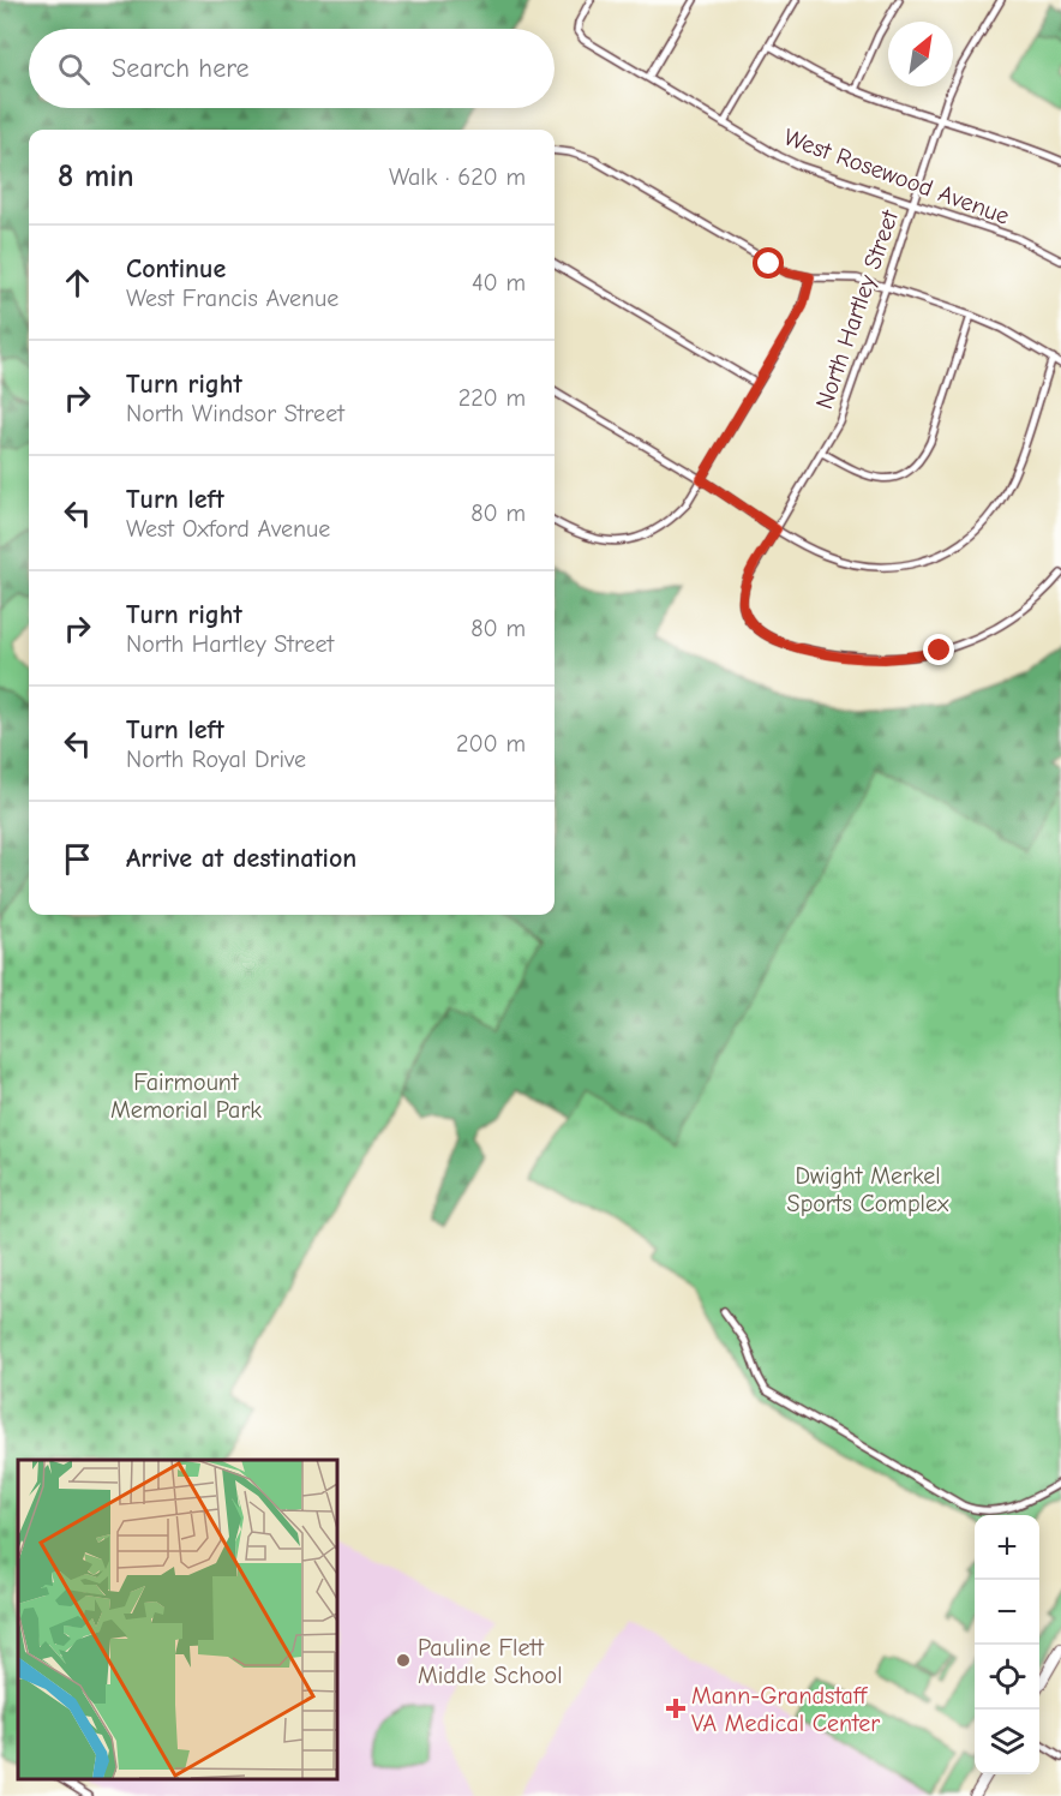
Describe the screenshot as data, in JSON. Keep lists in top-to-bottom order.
{
  "streets": {
    "street": ["West Rosewood Avenue", "North Hartley Street"]
  },
  "crossings": [
    ["West Rosewood Avenue", "North Hartley Street"]
  ],
  "parks": ["Fairmount Memorial Park", "Dwight Merkel Sports Complex"],
  "places": {
    "other": ["Pauline Flett Middle School"],
    "health": ["Mann-Grandstaff VA Medical Center"]
  },
  "north": "top right",
  "page": {
    "search": "Search here",
    "heading": ["8 min", "Walk · 620 m"],
    "list": [
      ["Continue", "West Francis Avenue", "40 m"],
      ["Turn right", "North Windsor Street", "220 m"],
      ["Turn left", "West Oxford Avenue", "80 m"],
      ["Turn right", "North Hartley Street", "80 m"],
      ["Turn left", "North Royal Drive", "200 m"],
      "Arrive at destination"
    ],
    "map_buttons": ["+", "−"]
  }
}
